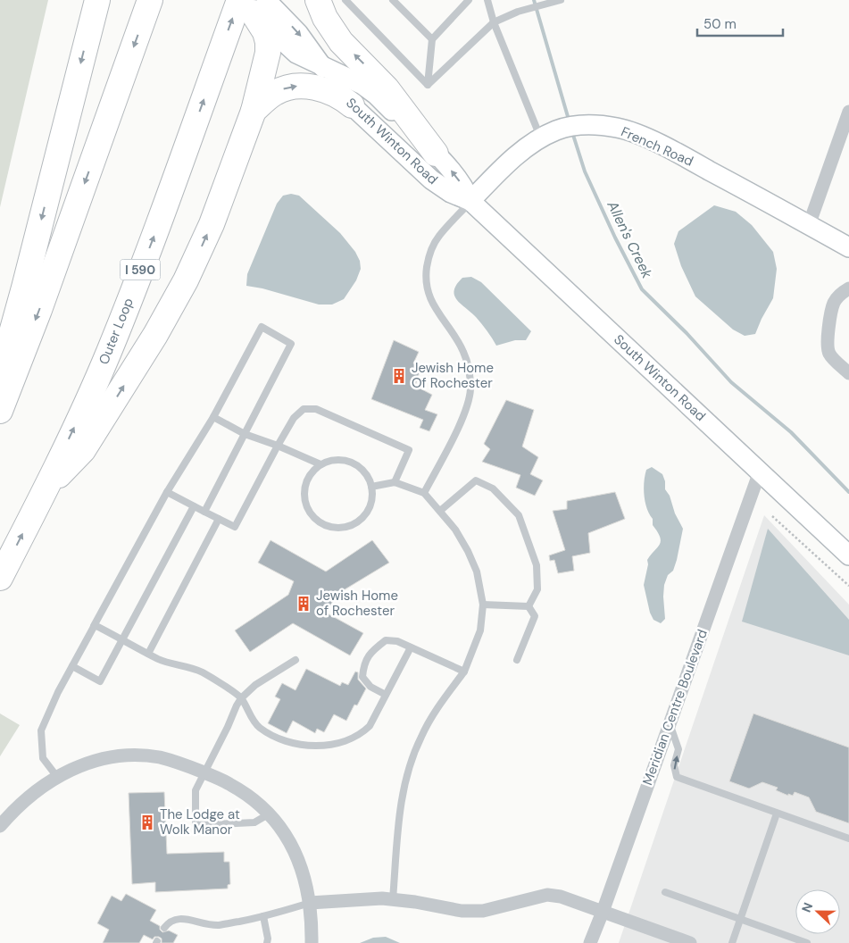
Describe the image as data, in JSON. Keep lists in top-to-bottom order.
{
  "streets": {
    "highway": ["I 590", "Outer Loop"],
    "main road": ["South Winton Road", "French Road"],
    "street": ["Meridian Centre Boulevard"]
  },
  "crossings": [
    ["South Winton Road", "French Road"],
    ["South Winton Road", "Outer Loop"],
    ["South Winton Road", "Meridian Centre Boulevard"]
  ],
  "water": ["Allen's Creek"],
  "places": {
    "building": ["Jewish Home Of Rochester", "Jewish Home of Rochester", "The Lodge at Wolk Manor"]
  },
  "scale_bar": "50 m",
  "north": "left"
}
